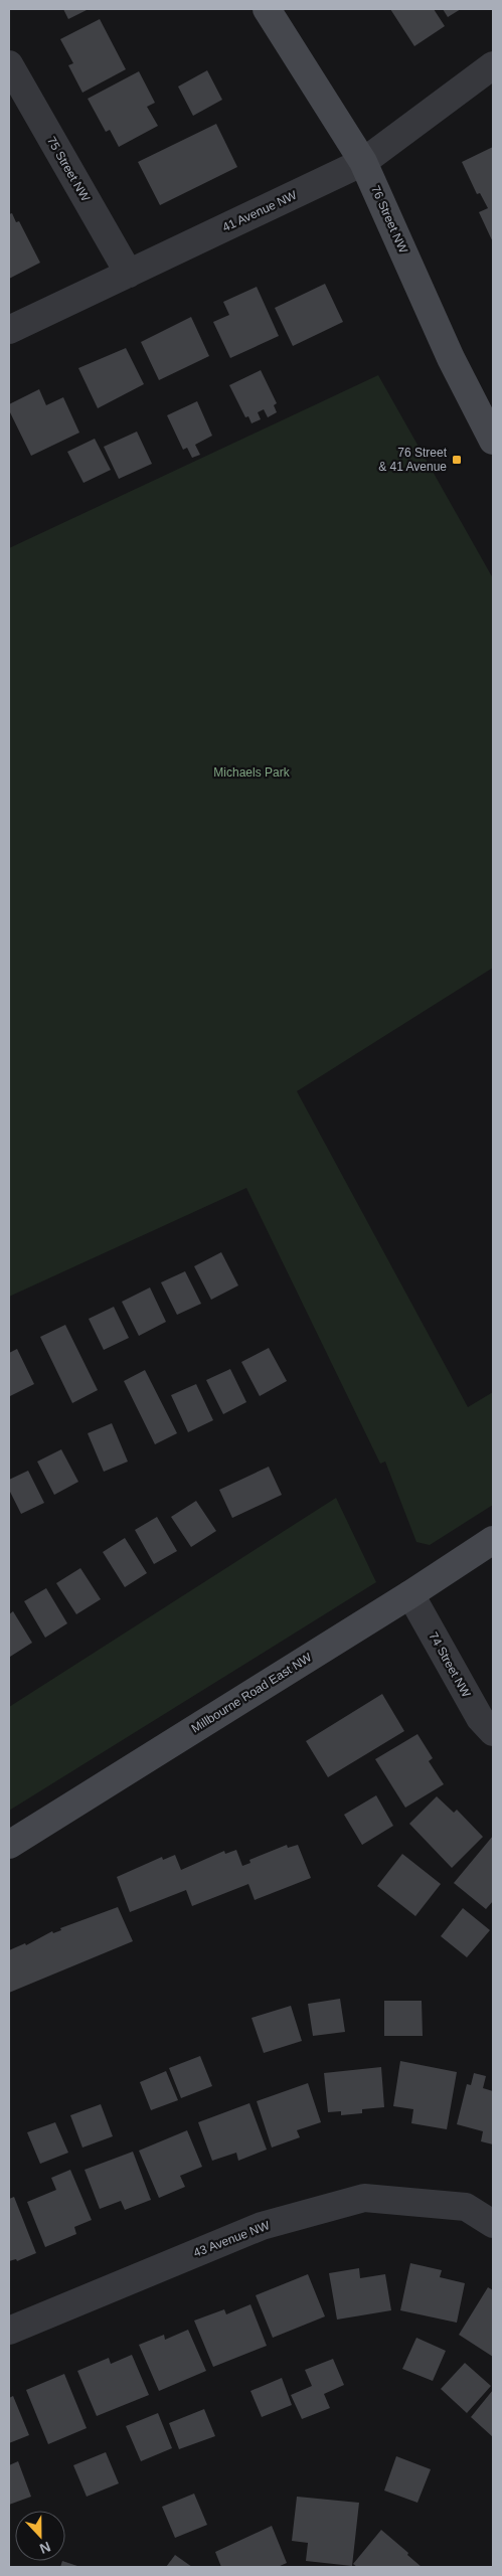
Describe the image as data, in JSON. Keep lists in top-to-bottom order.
{
  "streets": {
    "street": [
      "75 Street NW",
      "41 Avenue NW",
      "76 Street NW",
      "74 Street NW",
      "Millbourne Road East NW",
      "43 Avenue NW"
    ]
  },
  "crossings": [
    ["75 Street NW", "41 Avenue NW"],
    ["41 Avenue NW", "76 Street NW"],
    ["74 Street NW", "Millbourne Road East NW"]
  ],
  "parks": ["Michaels Park"],
  "places": {
    "transit": ["76 Street & 41 Avenue"]
  },
  "north": "bottom"
}
